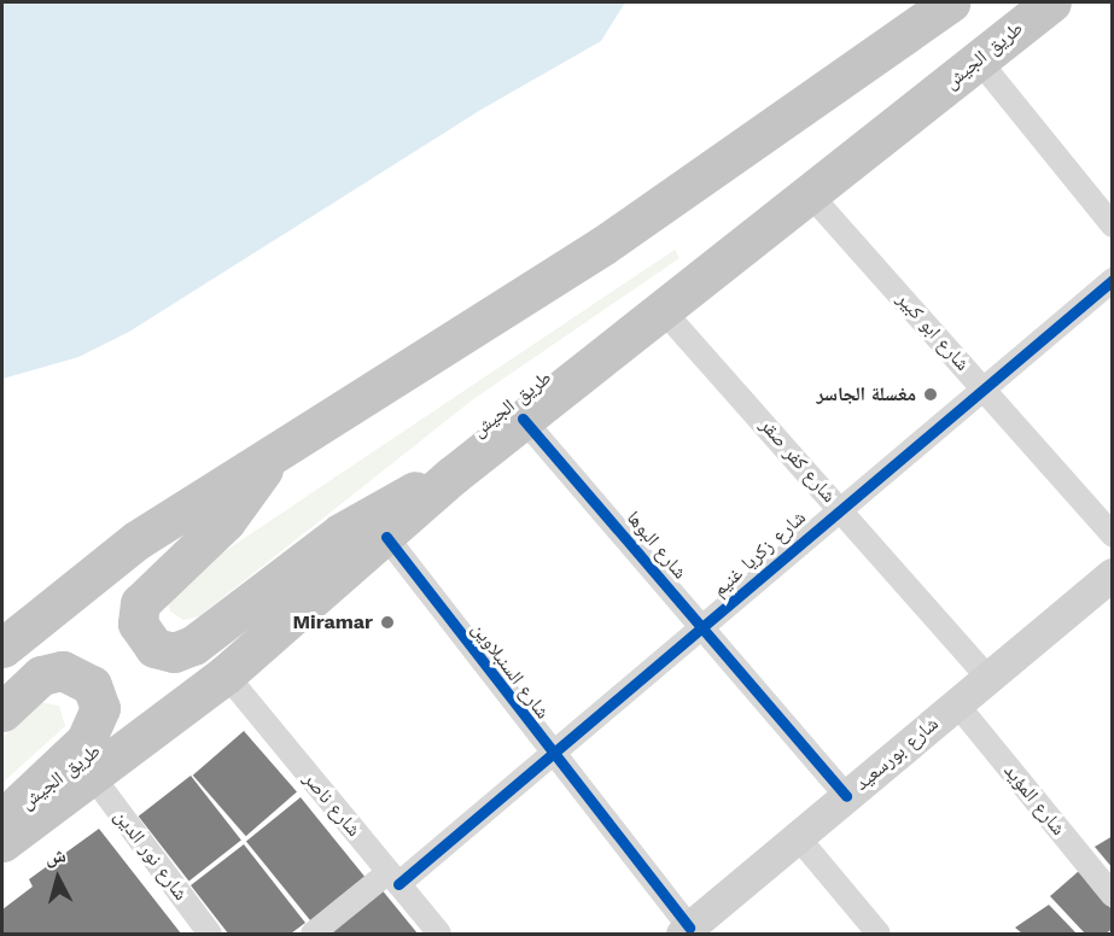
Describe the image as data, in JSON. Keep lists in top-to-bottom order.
{
  "streets": {
    "highway": ["طريق الجيش"],
    "main road": ["شارع بورسعيد"],
    "street": [
      "شارع ابو كبير",
      "شارع كفر صقر",
      "شارع البوها",
      "شارع زكريا غنيم",
      "شارع السنبلاوين",
      "شارع المؤيد",
      "شارع ناصر",
      "شارع نور الدين"
    ]
  },
  "crossings": [
    ["طريق الجيش", "شارع ابو كبير"],
    ["طريق الجيش", "شارع كفر صقر"],
    ["طريق الجيش", "شارع البوها"],
    ["طريق الجيش", "شارع السنبلاوين"],
    ["طريق الجيش", "شارع ناصر"],
    ["طريق الجيش", "شارع نور الدين"],
    ["شارع ابو كبير", "شارع زكريا غنيم"],
    ["شارع كفر صقر", "شارع زكريا غنيم"],
    ["شارع كفر صقر", "شارع بورسعيد"],
    ["شارع البوها", "شارع زكريا غنيم"],
    ["شارع البوها", "شارع بورسعيد"],
    ["شارع زكريا غنيم", "شارع السنبلاوين"],
    ["شارع زكريا غنيم", "شارع ناصر"],
    ["شارع السنبلاوين", "شارع بورسعيد"],
    ["شارع بورسعيد", "شارع المؤيد"]
  ],
  "places": ["مغسلة الجاسر", "Miramar"],
  "north": "top"
}
